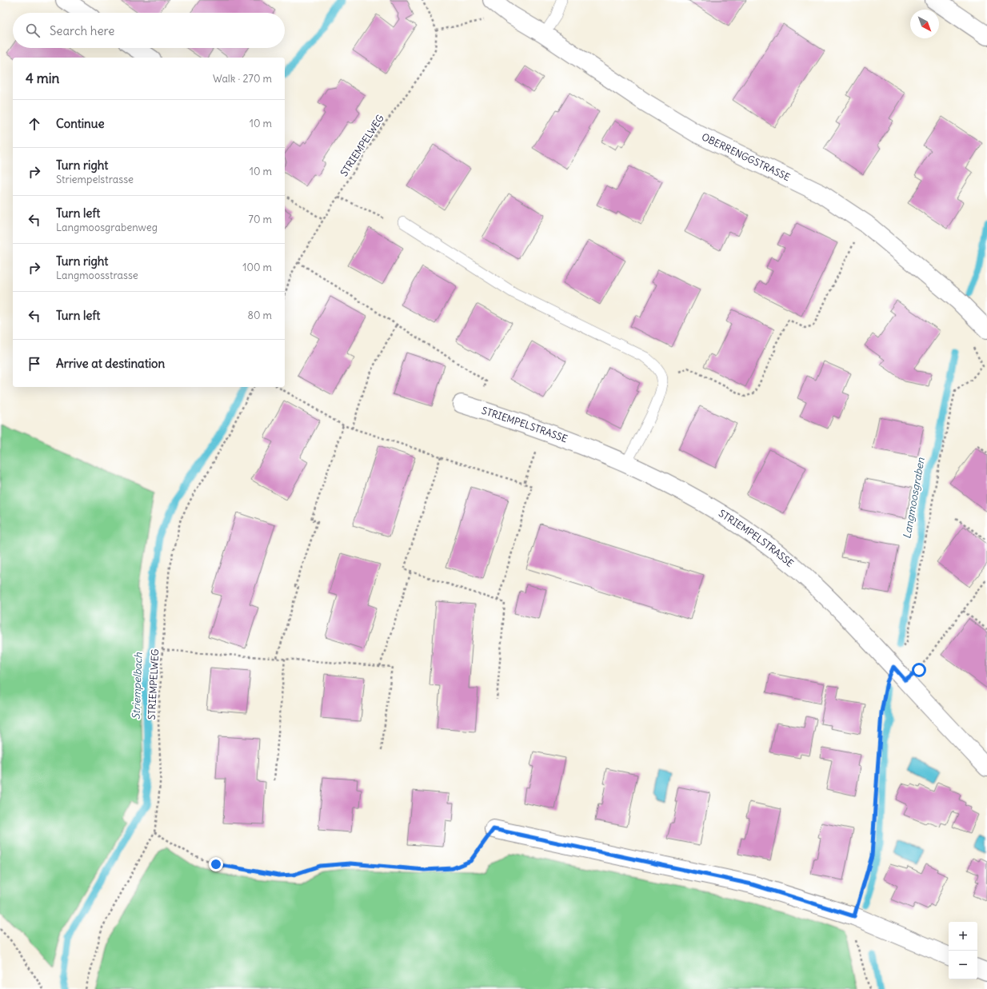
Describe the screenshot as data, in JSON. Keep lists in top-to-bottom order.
{
  "streets": {
    "street": ["OBERRENGGSTRASSE", "STRIEMPELSTRASSE"],
    "path": ["STRIEMPELWEG"]
  },
  "water": ["Langmoosgraben", "Striempelbach"],
  "north": "bottom right",
  "page": {
    "search": "Search here",
    "heading": ["4 min", "Walk · 270 m"],
    "list": [
      ["Continue", "10 m"],
      ["Turn right", "Striempelstrasse", "10 m"],
      ["Turn left", "Langmoosgrabenweg", "70 m"],
      ["Turn right", "Langmoosstrasse", "100 m"],
      ["Turn left", "80 m"],
      "Arrive at destination"
    ],
    "map_buttons": ["+", "−"]
  }
}
